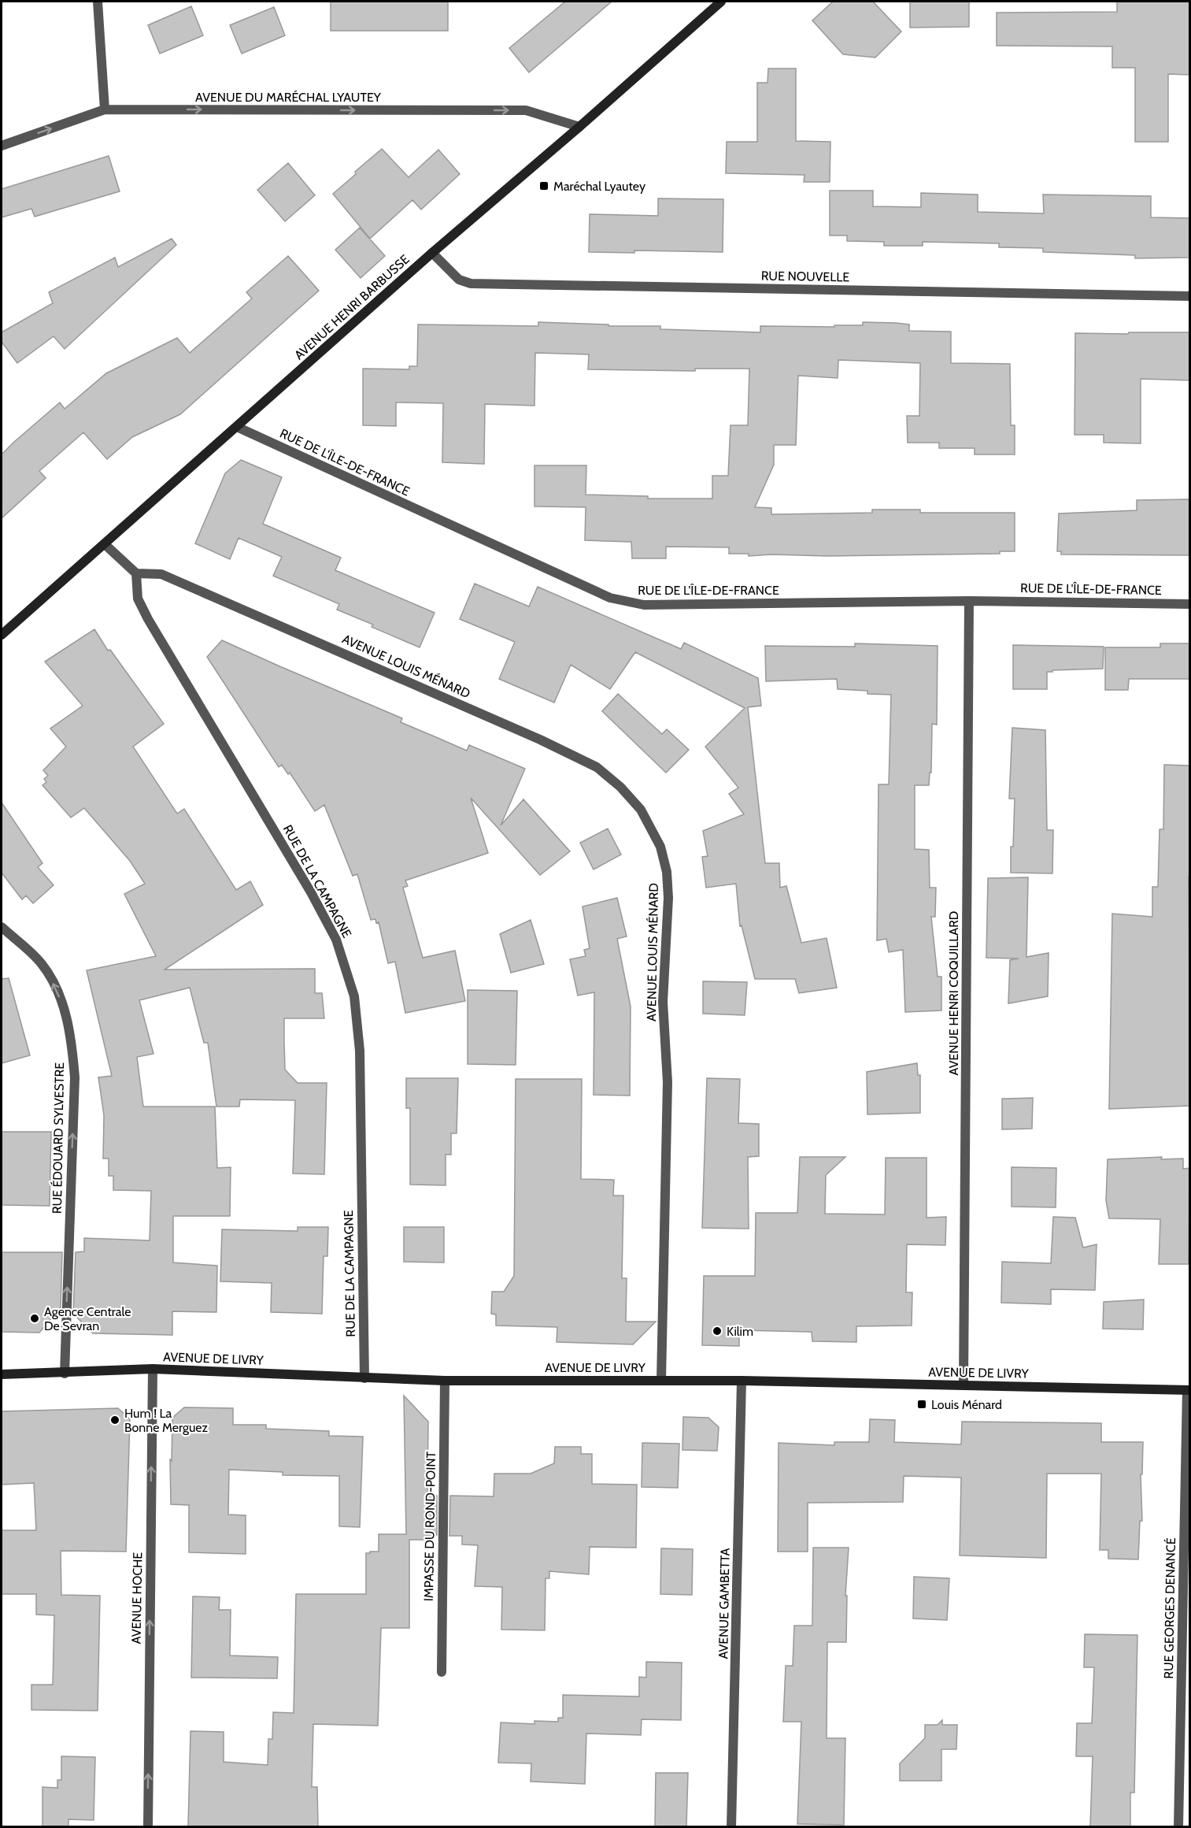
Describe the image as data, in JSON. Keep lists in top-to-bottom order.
{
  "streets": {
    "street": [
      "AVENUE DU MARÉCHAL LYAUTEY",
      "RUE NOUVELLE",
      "AVENUE HENRI BARBUSSE",
      "RUE DE L'ÎLE-DE-FRANCE",
      "AVENUE LOUIS MÉNARD",
      "RUE DE LA CAMPAGNE",
      "AVENUE HENRI COQUILLARD",
      "RUE ÉDOUARD SYLVESTRE",
      "AVENUE DE LIVRY",
      "IMPASSE DU ROND-POINT",
      "AVENUE HOCHE",
      "AVENUE GAMBETTA",
      "RUE GEORGES DENANCÉ"
    ]
  },
  "crossings": [
    ["AVENUE DU MARÉCHAL LYAUTEY", "AVENUE HENRI BARBUSSE"],
    ["RUE NOUVELLE", "AVENUE HENRI BARBUSSE"],
    ["AVENUE HENRI BARBUSSE", "RUE DE L'ÎLE-DE-FRANCE"],
    ["RUE DE L'ÎLE-DE-FRANCE", "AVENUE HENRI COQUILLARD"],
    ["AVENUE LOUIS MÉNARD", "RUE DE LA CAMPAGNE"],
    ["AVENUE LOUIS MÉNARD", "AVENUE DE LIVRY"],
    ["RUE DE LA CAMPAGNE", "AVENUE DE LIVRY"],
    ["AVENUE HENRI COQUILLARD", "AVENUE DE LIVRY"],
    ["RUE ÉDOUARD SYLVESTRE", "AVENUE DE LIVRY"],
    ["AVENUE DE LIVRY", "IMPASSE DU ROND-POINT"],
    ["AVENUE DE LIVRY", "AVENUE HOCHE"],
    ["AVENUE DE LIVRY", "AVENUE GAMBETTA"],
    ["AVENUE DE LIVRY", "RUE GEORGES DENANCÉ"]
  ],
  "one_way": ["AVENUE DU MARÉCHAL LYAUTEY", "RUE ÉDOUARD SYLVESTRE", "AVENUE HOCHE"],
  "places": {
    "transit": ["Maréchal Lyautey", "Louis Ménard"],
    "other": ["Agence Centrale De Sevran", "Kilim", "Hum ! La Bonne Merguez"]
  }
}
